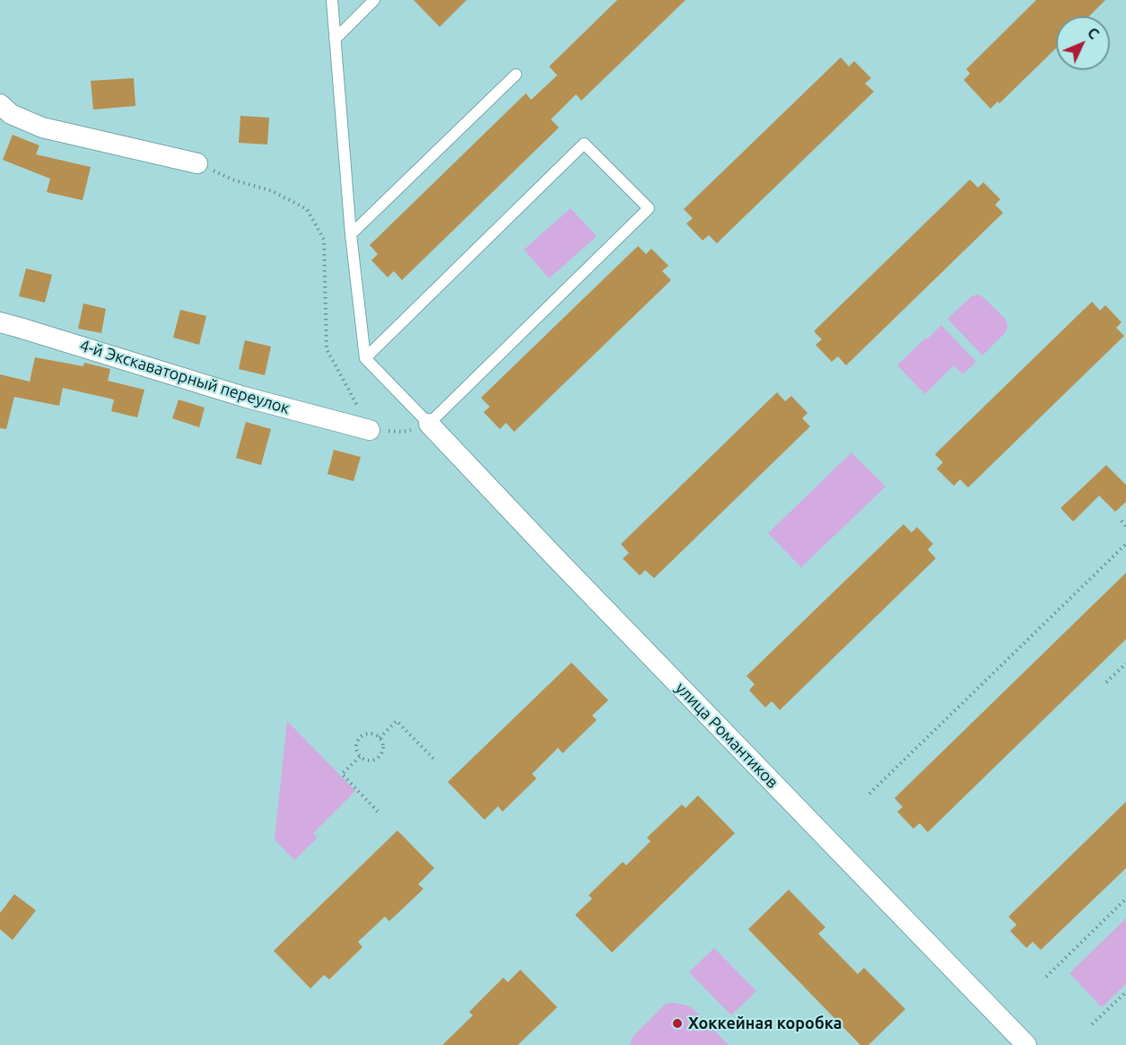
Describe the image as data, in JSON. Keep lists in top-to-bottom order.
{
  "streets": {
    "street": ["4-й Экскаваторный переулок", "улица Романтиков"]
  },
  "places": ["Хоккейная коробка"],
  "north": "top right"
}
